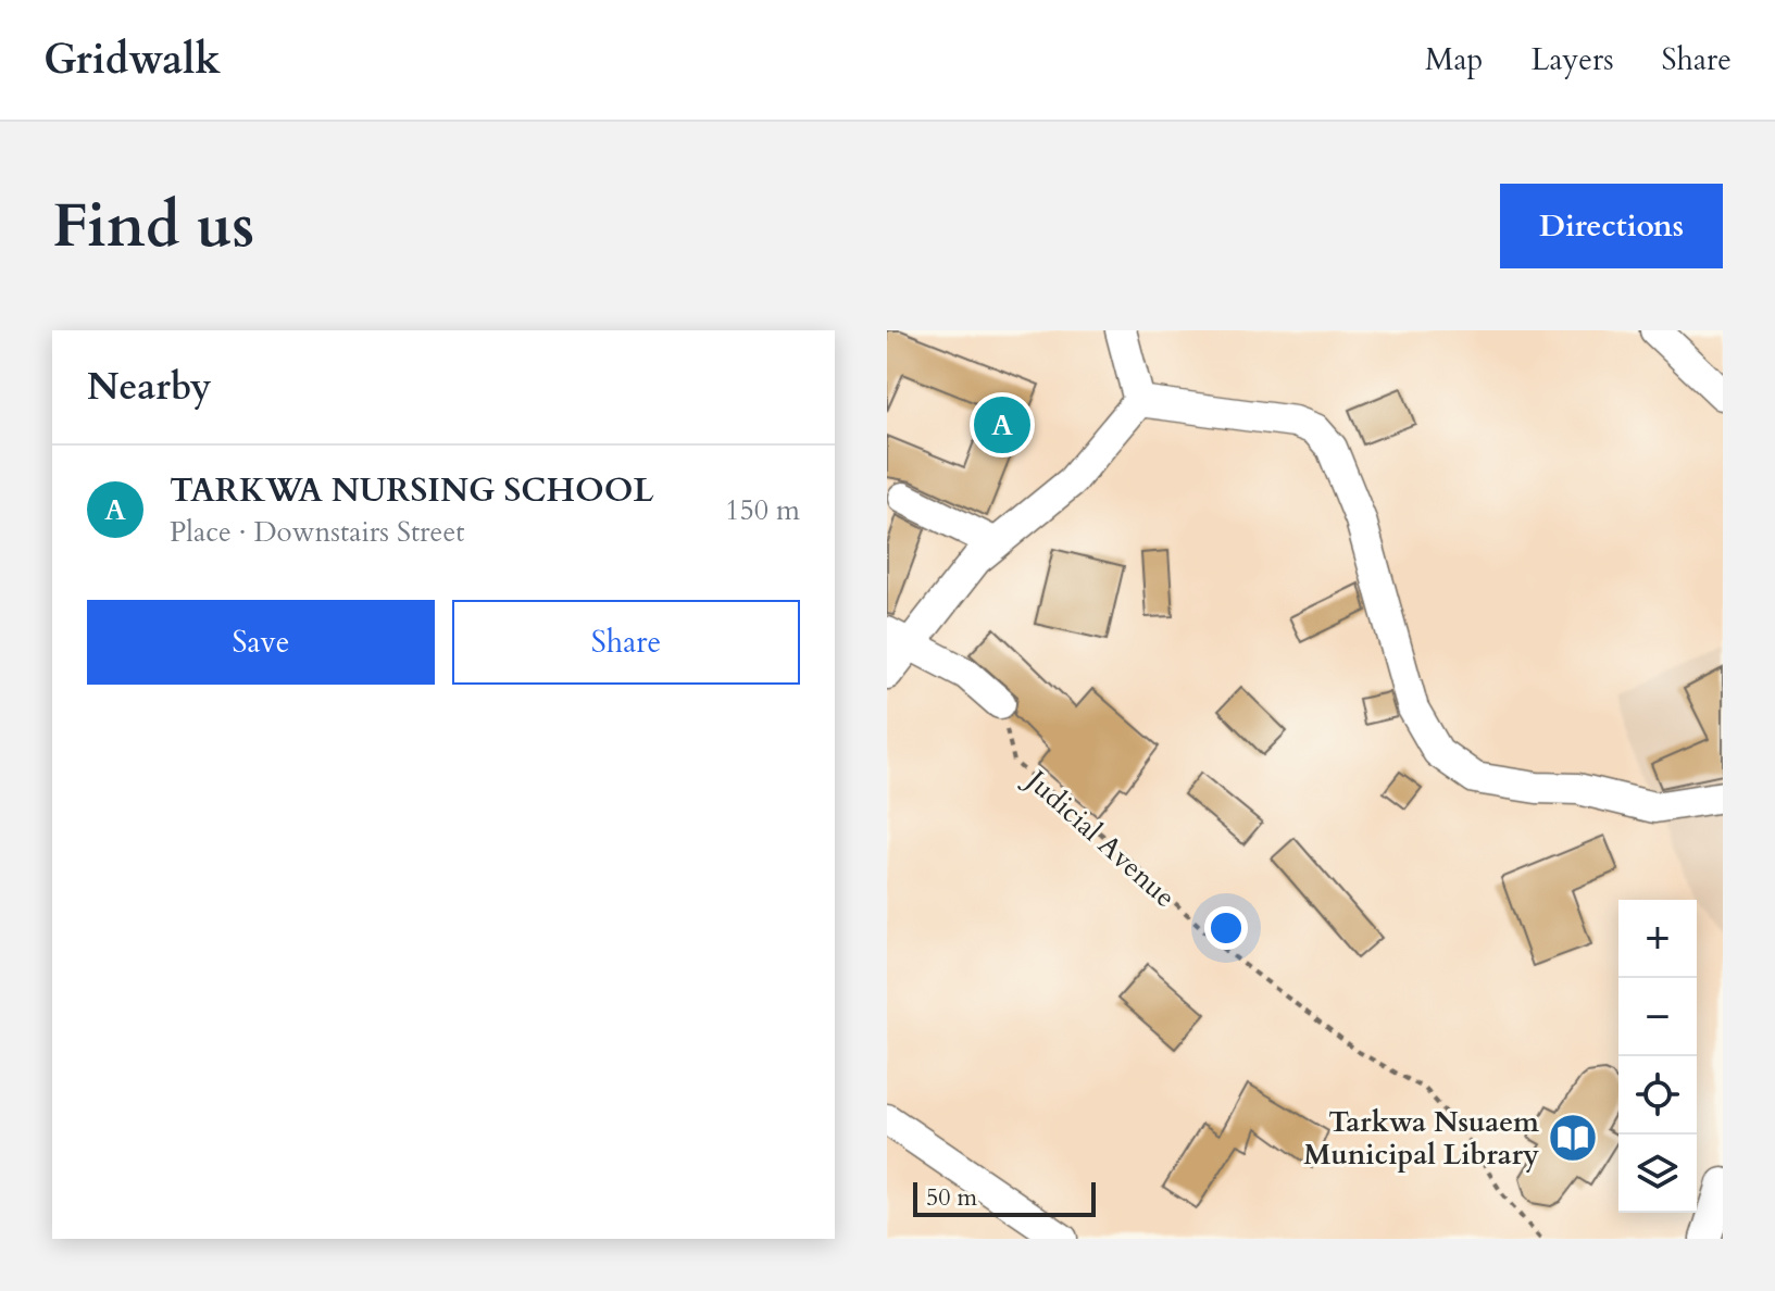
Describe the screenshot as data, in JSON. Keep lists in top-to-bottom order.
{
  "streets": {
    "path": ["Judicial Avenue"]
  },
  "places": {
    "library": ["Tarkwa Nsuaem Municipal Library"]
  },
  "scale_bar": "50 m",
  "page": {
    "header": "Gridwalk",
    "nav": ["Map", "Layers", "Share"],
    "buttons": [
      "Directions",
      ["Save", "Share"]
    ],
    "title": "Find us",
    "heading": "Nearby",
    "pins": "A",
    "list": [
      {
        "mark": "A",
        "name": "TARKWA NURSING SCHOOL",
        "note": "Place · Downstairs Street",
        "value": "150 m"
      }
    ],
    "map_buttons": ["+", "−"],
    "scale": "50 m"
  }
}
